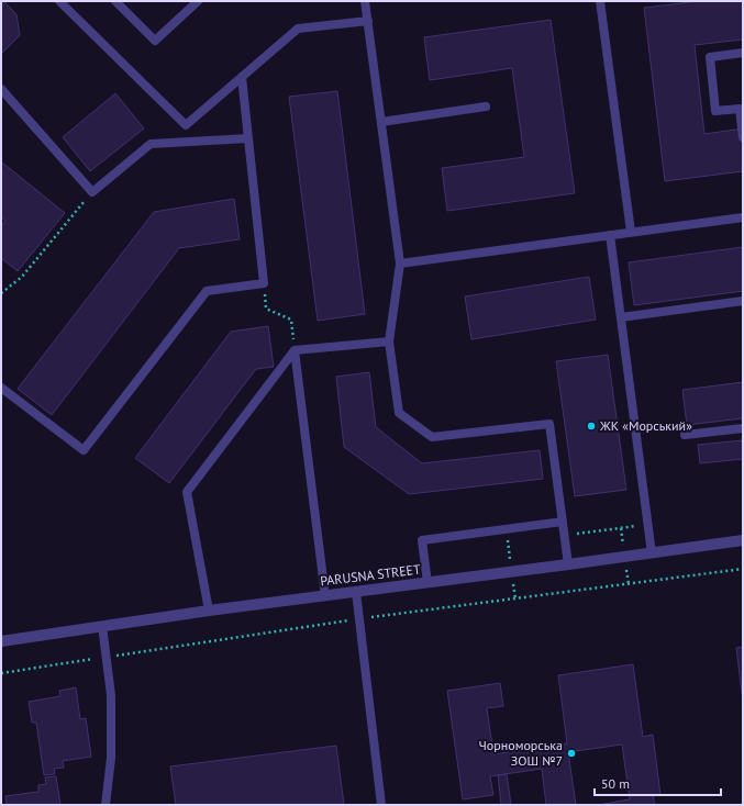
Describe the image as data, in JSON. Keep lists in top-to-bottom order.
{
  "streets": {
    "street": ["PARUSNA STREET"]
  },
  "places": ["ЖК «Морський»", "Чорноморська ЗОШ №7"],
  "scale_bar": "50 m"
}
